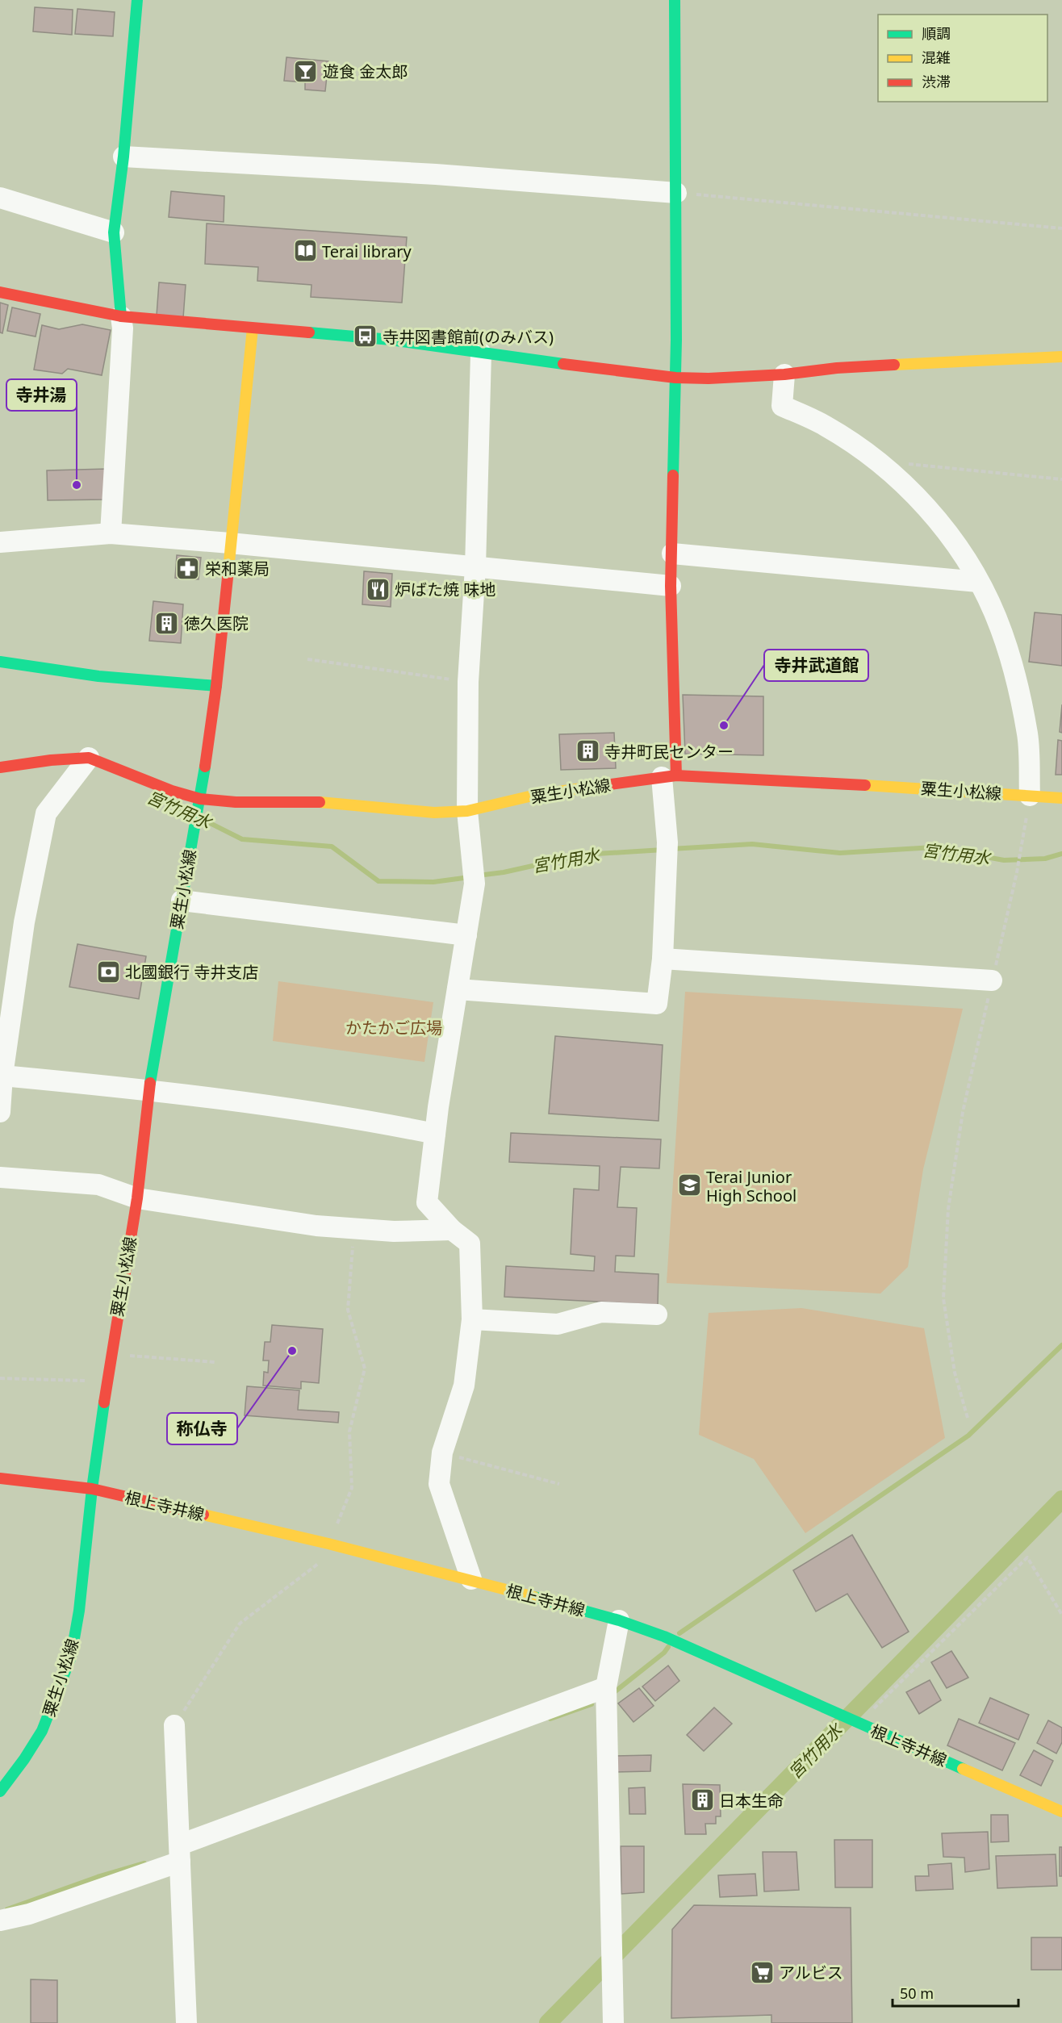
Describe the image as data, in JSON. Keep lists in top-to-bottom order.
{
  "streets": {
    "main road": ["粟生小松線", "根上寺井線"]
  },
  "crossings": [
    ["粟生小松線", "根上寺井線"]
  ],
  "water": ["宮竹用水"],
  "parks": ["かたかご広場"],
  "places": {
    "bar": ["遊食 金太郎"],
    "library": ["Terai library"],
    "bus stop": ["寺井図書館前(のみバス)"],
    "other": ["寺井湯", "寺井武道館", "称仏寺"],
    "pharmacy": ["栄和薬局"],
    "restaurant": ["炉ばた焼 味地"],
    "building": ["徳久医院", "寺井町民センター", "日本生命"],
    "bank": ["北國銀行 寺井支店"],
    "school or university": ["Terai Junior High School"],
    "supermarket": ["アルビス"]
  },
  "legend": ["順調", "混雑", "渋滞"],
  "scale_bar": "50 m"
}
